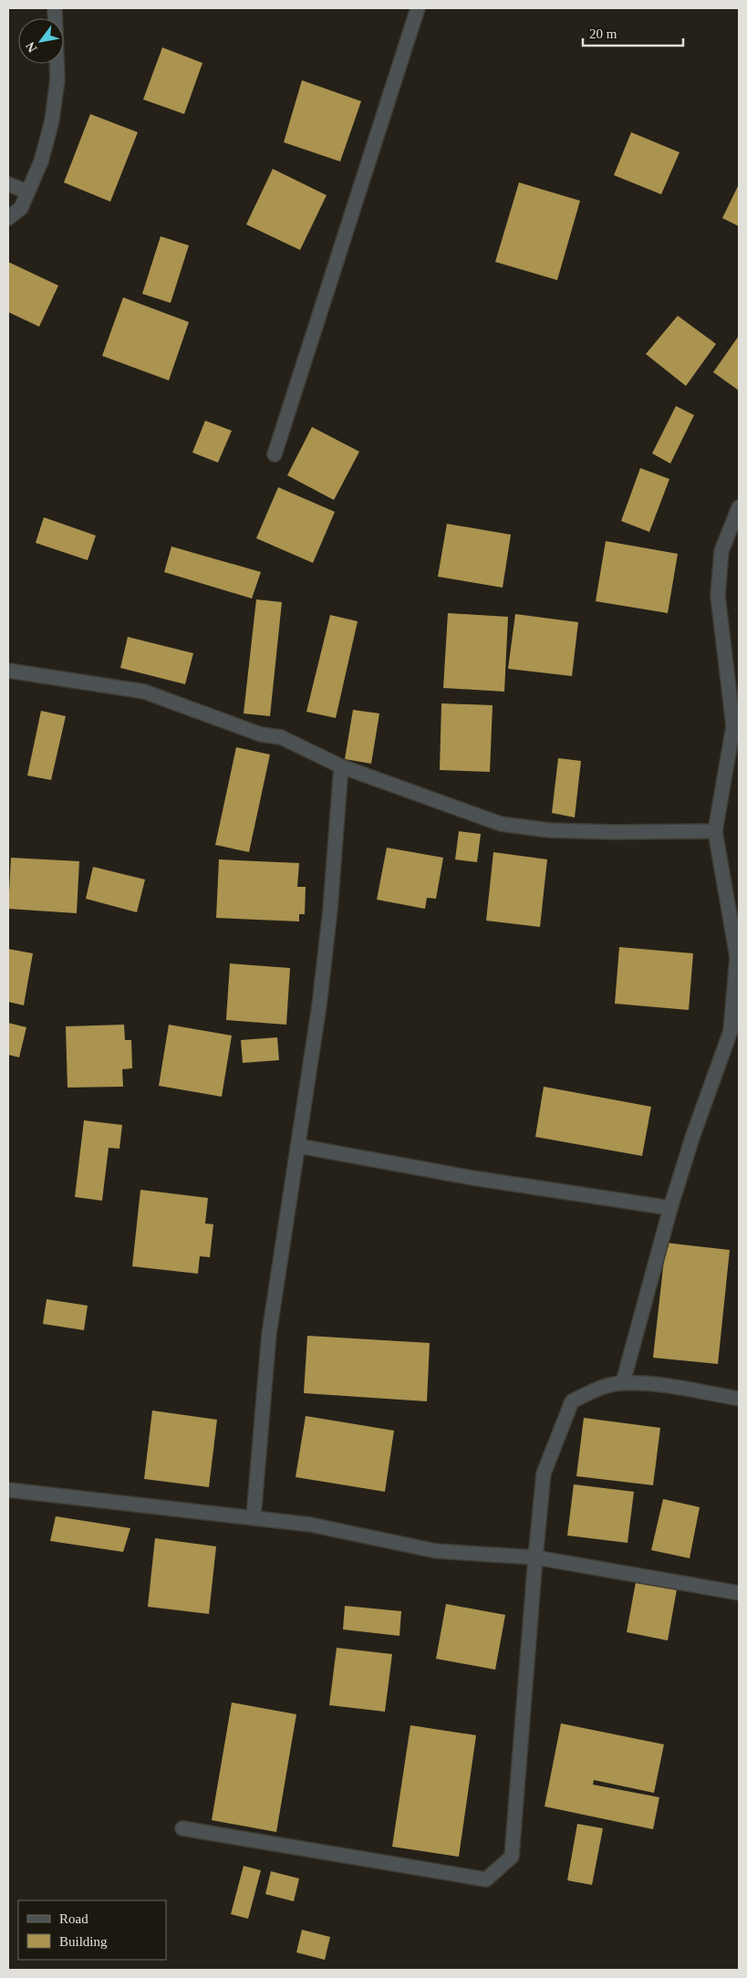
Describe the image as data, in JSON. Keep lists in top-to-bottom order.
{
  "legend": ["Road", "Building"],
  "scale_bar": "20 m",
  "north": "bottom left"
}
